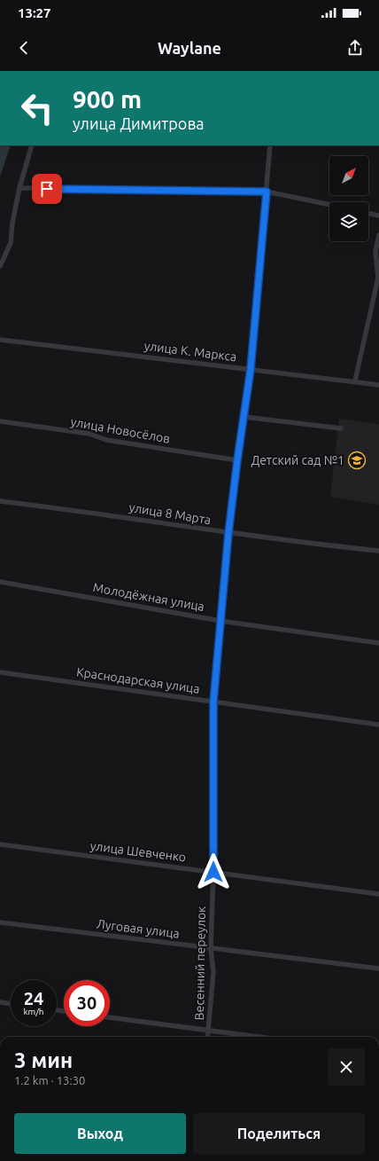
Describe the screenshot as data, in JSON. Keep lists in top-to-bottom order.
{
  "streets": {
    "street": [
      "улица К. Маркса",
      "улица Новосёлов",
      "улица 8 Марта",
      "Молодёжная улица",
      "Краснодарская улица",
      "улица Шевченко",
      "Луговая улица",
      "Весенний переулок"
    ]
  },
  "crossings": [
    ["улица К. Маркса", "Весенний переулок"],
    ["улица Новосёлов", "Весенний переулок"],
    ["улица 8 Марта", "Весенний переулок"],
    ["Молодёжная улица", "Весенний переулок"],
    ["Краснодарская улица", "Весенний переулок"],
    ["улица Шевченко", "Весенний переулок"],
    ["Луговая улица", "Весенний переулок"]
  ],
  "places": {
    "school or university": ["Детский сад №1"]
  },
  "north": "top right",
  "page": {
    "status": "13:27",
    "header": "Waylane",
    "turn": ["900 m", "улица Димитрова"],
    "speed": "24 km/h",
    "limit": "30",
    "heading": ["3 мин", "1.2 km · 13:30"],
    "buttons": ["Выход", "Поделиться"]
  }
}
